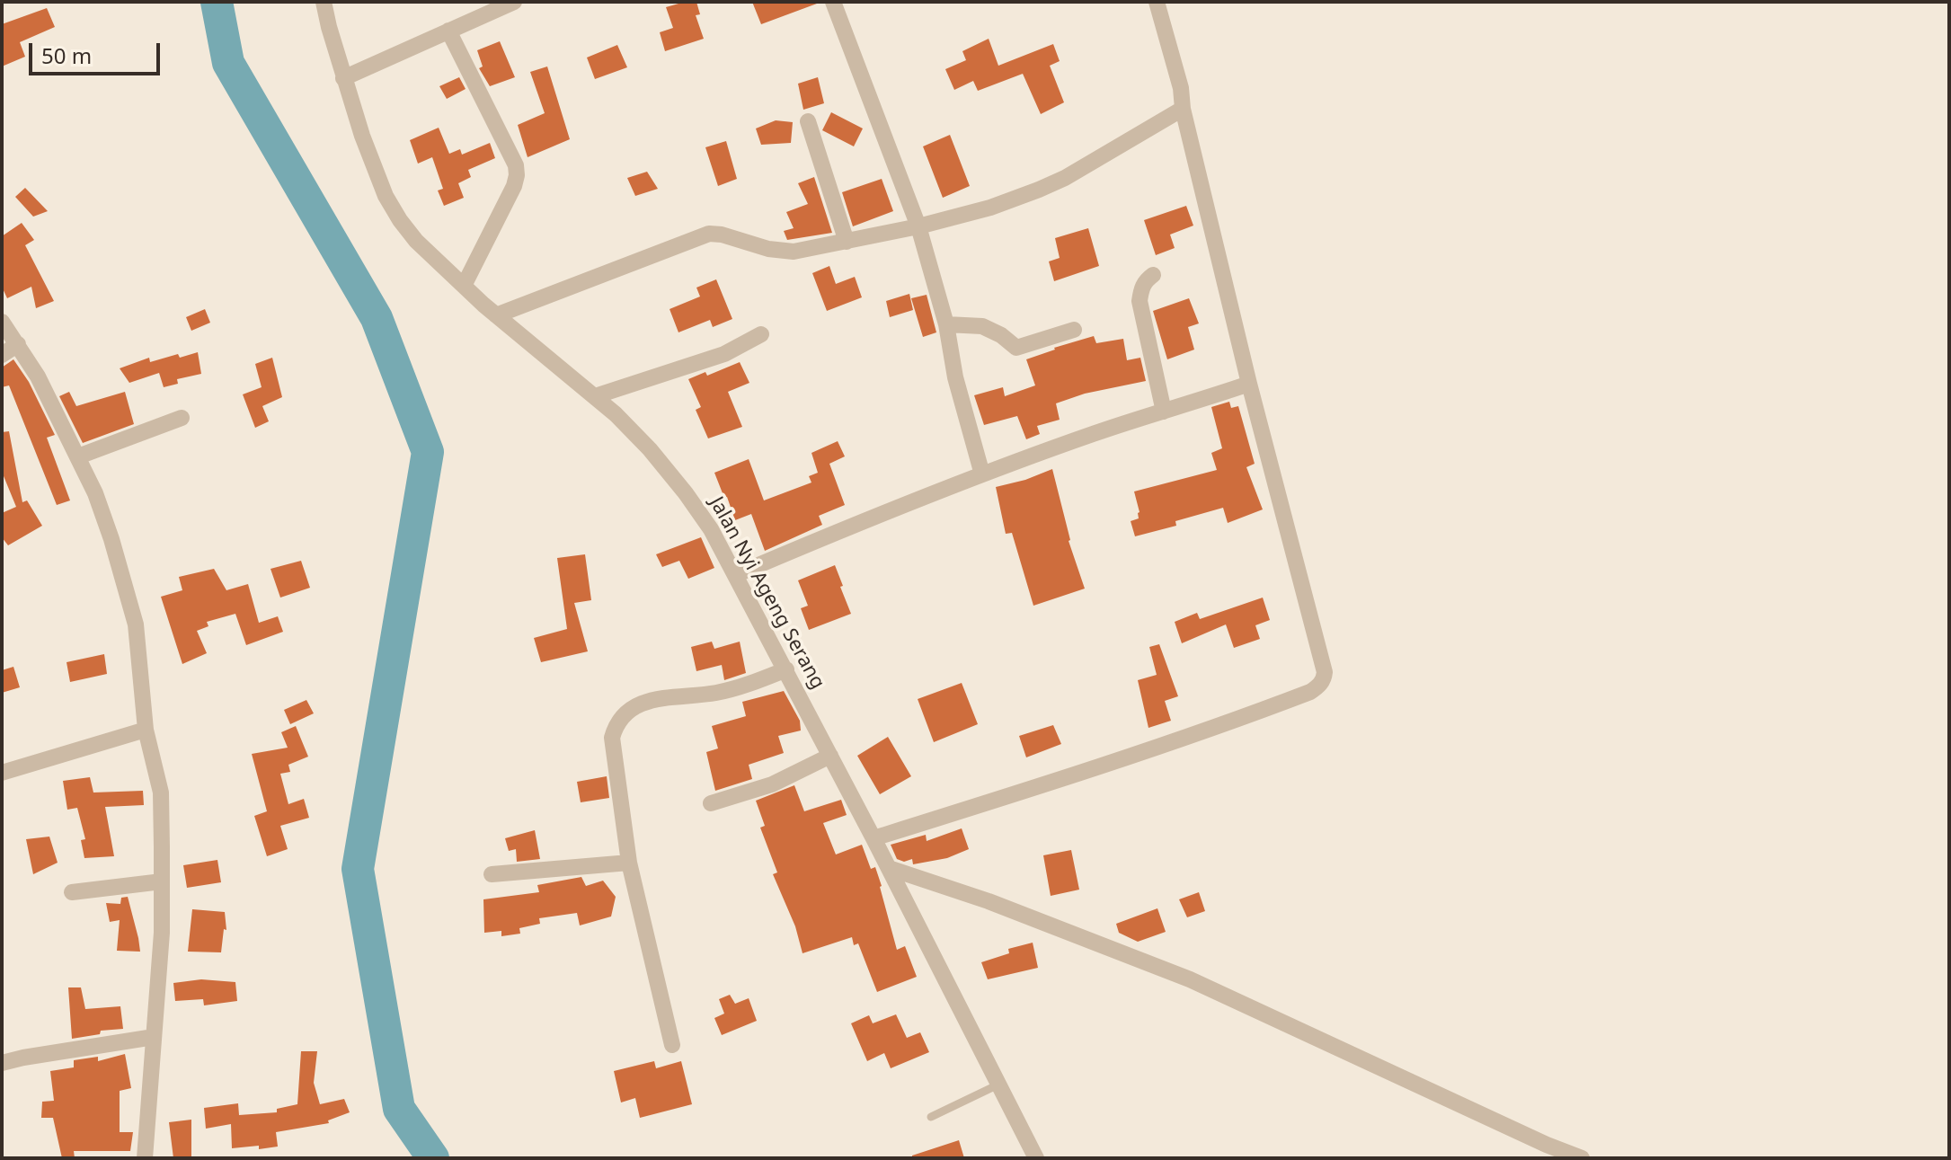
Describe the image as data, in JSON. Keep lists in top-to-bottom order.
{
  "streets": {
    "street": ["Jalan Nyi Ageng Serang"]
  },
  "scale_bar": "50 m"
}
